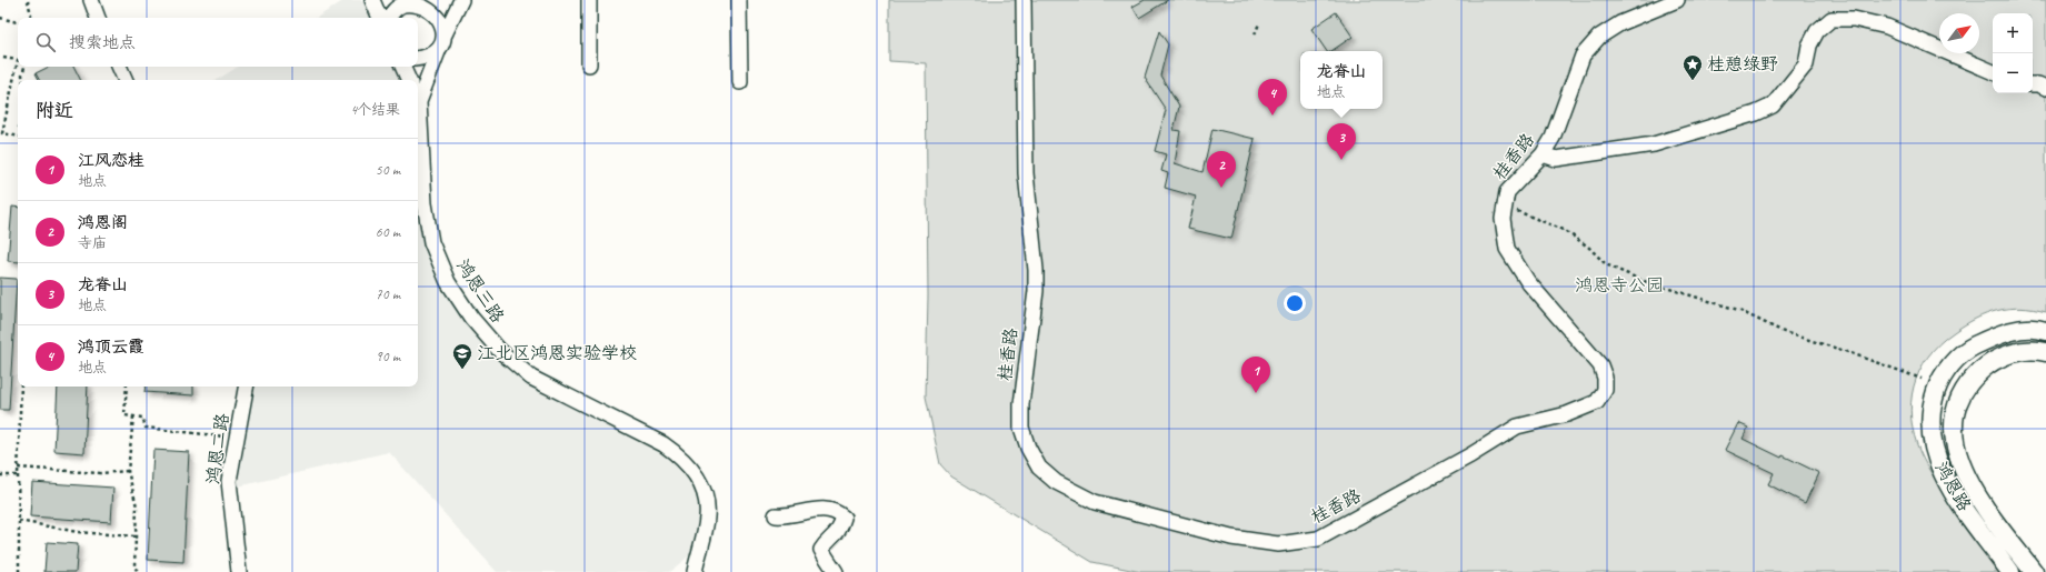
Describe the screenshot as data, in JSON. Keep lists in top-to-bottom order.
{
  "streets": {
    "main road": ["鸿恩路"],
    "street": ["桂香路", "鸿恩三路", "鸿恩二路"]
  },
  "parks": ["鸿恩寺公园"],
  "places": {
    "place": ["桂憩绿野"],
    "school or university": ["江北区鸿恩实验学校"]
  },
  "north": "top right",
  "page": {
    "map_buttons": ["+", "−"],
    "search": "搜索地点",
    "popup": ["龙脊山", "地点"],
    "pins": [
      "4",
      "3",
      "2",
      "1"
    ],
    "heading": ["附近", "4个结果"],
    "list": [
      {
        "mark": "1",
        "name": "江风恋桂",
        "note": "地点",
        "value": "50 m"
      },
      {
        "mark": "2",
        "name": "鸿恩阁",
        "note": "寺庙",
        "value": "60 m"
      },
      {
        "mark": "3",
        "name": "龙脊山",
        "note": "地点",
        "value": "70 m"
      },
      {
        "mark": "4",
        "name": "鸿顶云霞",
        "note": "地点",
        "value": "90 m"
      }
    ]
  }
}
